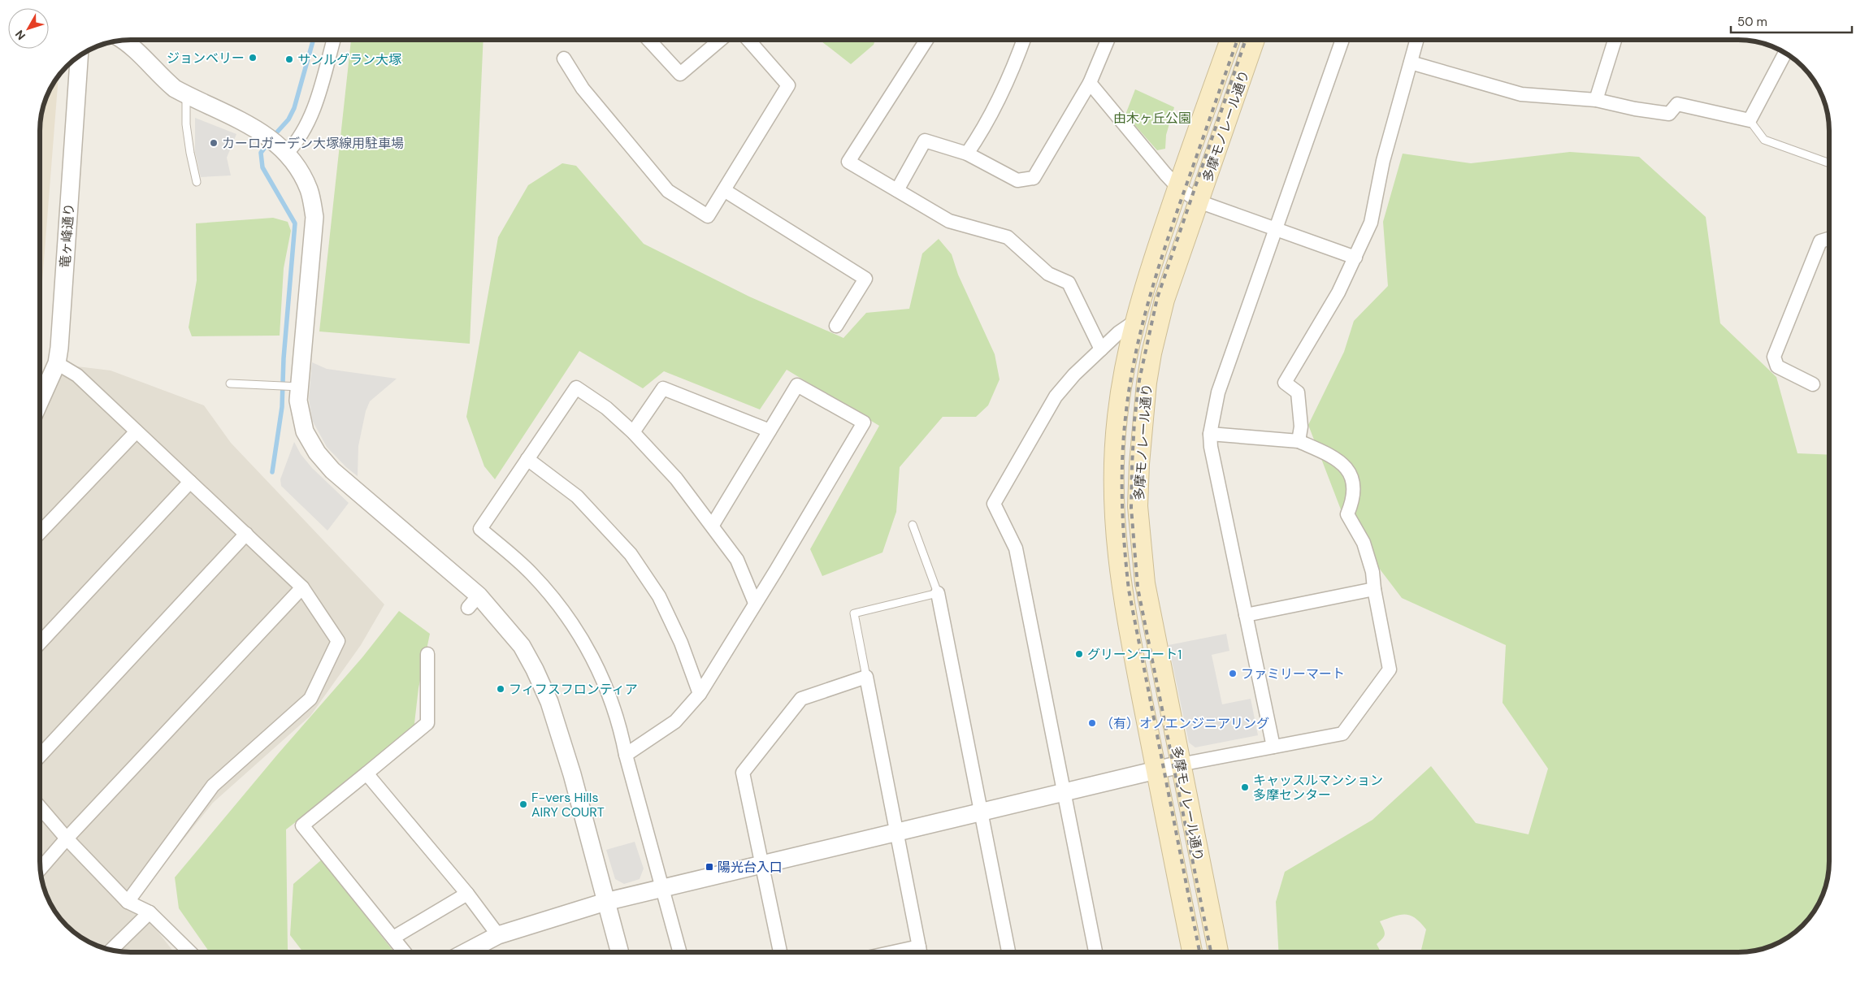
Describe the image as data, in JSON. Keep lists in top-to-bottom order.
{
  "streets": {
    "main road": ["多摩モノレール通り"],
    "street": ["竜ヶ峰通り"]
  },
  "parks": ["由木ヶ丘公園"],
  "places": {
    "other": [
      "ジョンベリー",
      "サンルグラン大塚",
      "カーロガーデン大塚線用駐車場",
      "グリーンコート1",
      "ファミリーマート",
      "フィフスフロンティア",
      "（有）オノエンジニアリング",
      "キャッスルマンション 多摩センター",
      "F-vers Hills AIRY COURT"
    ],
    "transit": ["陽光台入口"]
  },
  "scale_bar": "50 m",
  "north": "bottom left"
}
